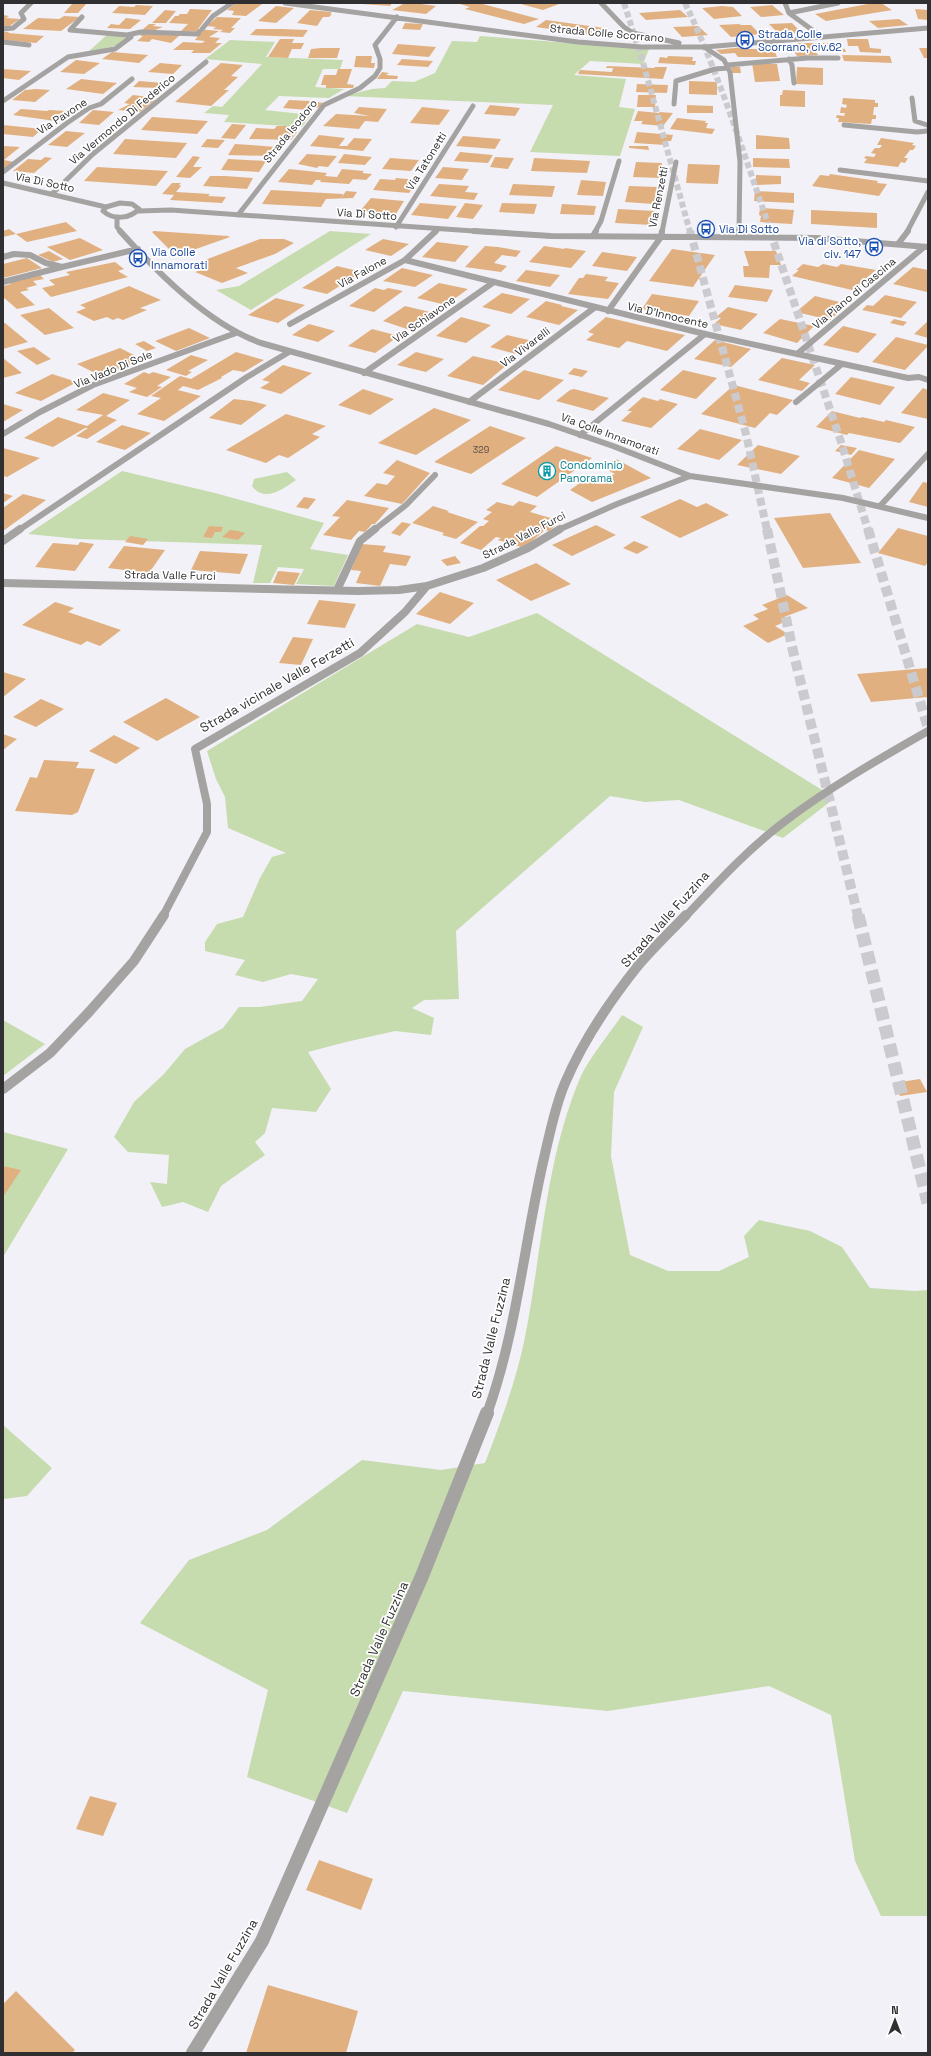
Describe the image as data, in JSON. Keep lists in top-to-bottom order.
{
  "streets": {
    "street": [
      "Strada Colle Scorrano",
      "Via Pavone",
      "Via Vermondo Di Federico",
      "Strada Isodoro",
      "Via Tatonetti",
      "Via Di Sotto",
      "Via Renzetti",
      "Via Falone",
      "Via Piano di Cascina",
      "Via D'Innocente",
      "Via Schiavone",
      "Via Vivarelli",
      "Via Vado Di Sole",
      "Via Colle Innamorati",
      "Strada Valle Furci",
      "Strada vicinale Valle Ferzetti",
      "Strada Valle Fuzzina"
    ]
  },
  "crossings": [
    ["Strada Colle Scorrano", "Strada Isodoro"],
    ["Via Vermondo Di Federico", "Via Di Sotto"],
    ["Strada Isodoro", "Via Di Sotto"],
    ["Via Tatonetti", "Via Di Sotto"],
    ["Via Di Sotto", "Via Renzetti"],
    ["Via Di Sotto", "Via Falone"],
    ["Via Di Sotto", "Via Piano di Cascina"],
    ["Via Falone", "Via D'Innocente"],
    ["Via Piano di Cascina", "Via D'Innocente"],
    ["Via D'Innocente", "Via Schiavone"],
    ["Via D'Innocente", "Via Vivarelli"],
    ["Via Schiavone", "Via Colle Innamorati"],
    ["Via Vivarelli", "Via Colle Innamorati"],
    ["Via Vado Di Sole", "Via Colle Innamorati"],
    ["Via Colle Innamorati", "Strada Valle Furci"],
    ["Strada Valle Furci", "Strada vicinale Valle Ferzetti"]
  ],
  "places": {
    "bus stop": [
      "Strada Colle Scorrano, civ.62",
      "Via Di Sotto",
      "Via di Sotto, civ. 147",
      "Via Colle Innamorati"
    ],
    "building": ["Condominio Panorama"]
  },
  "house_numbers": ["329"],
  "north": "top"
}
